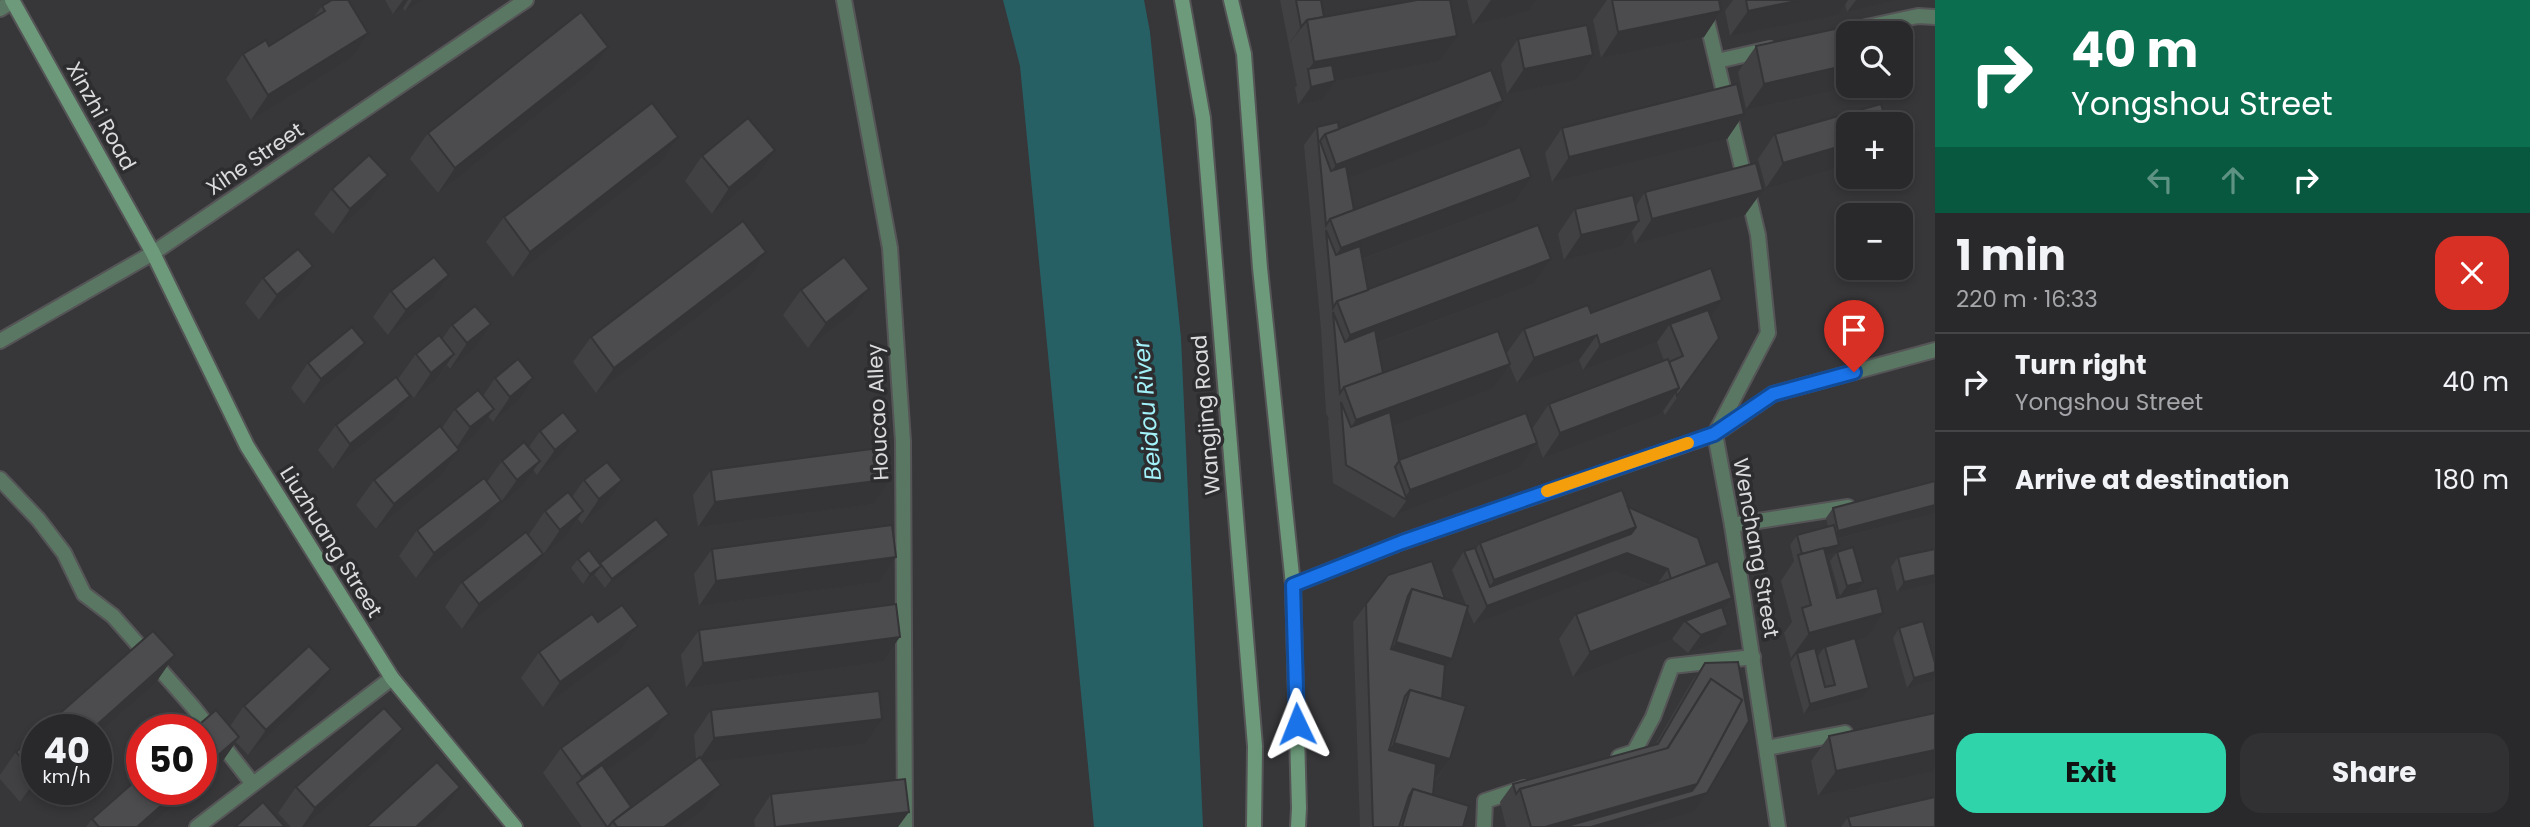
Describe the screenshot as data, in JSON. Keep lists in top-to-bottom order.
{
  "streets": {
    "main road": ["Xinzhi Road", "Wangjing Road", "Liuzhuang Street"],
    "street": ["Xihe Street", "Houcao Alley", "Wenchang Street"]
  },
  "crossings": [
    ["Xinzhi Road", "Xihe Street"],
    ["Xinzhi Road", "Liuzhuang Street"],
    ["Xihe Street", "Liuzhuang Street"]
  ],
  "water": ["Beidou River"],
  "page": {
    "turn": ["40 m", "Yongshou Street"],
    "map_buttons": ["+", "−"],
    "heading": ["1 min", "220 m · 16:33"],
    "list": [
      {
        "name": "Turn right",
        "note": "Yongshou Street",
        "value": "40 m"
      },
      {
        "name": "Arrive at destination",
        "value": "180 m"
      }
    ],
    "speed": "40 km/h",
    "limit": "50",
    "buttons": ["Exit", "Share"]
  }
}
